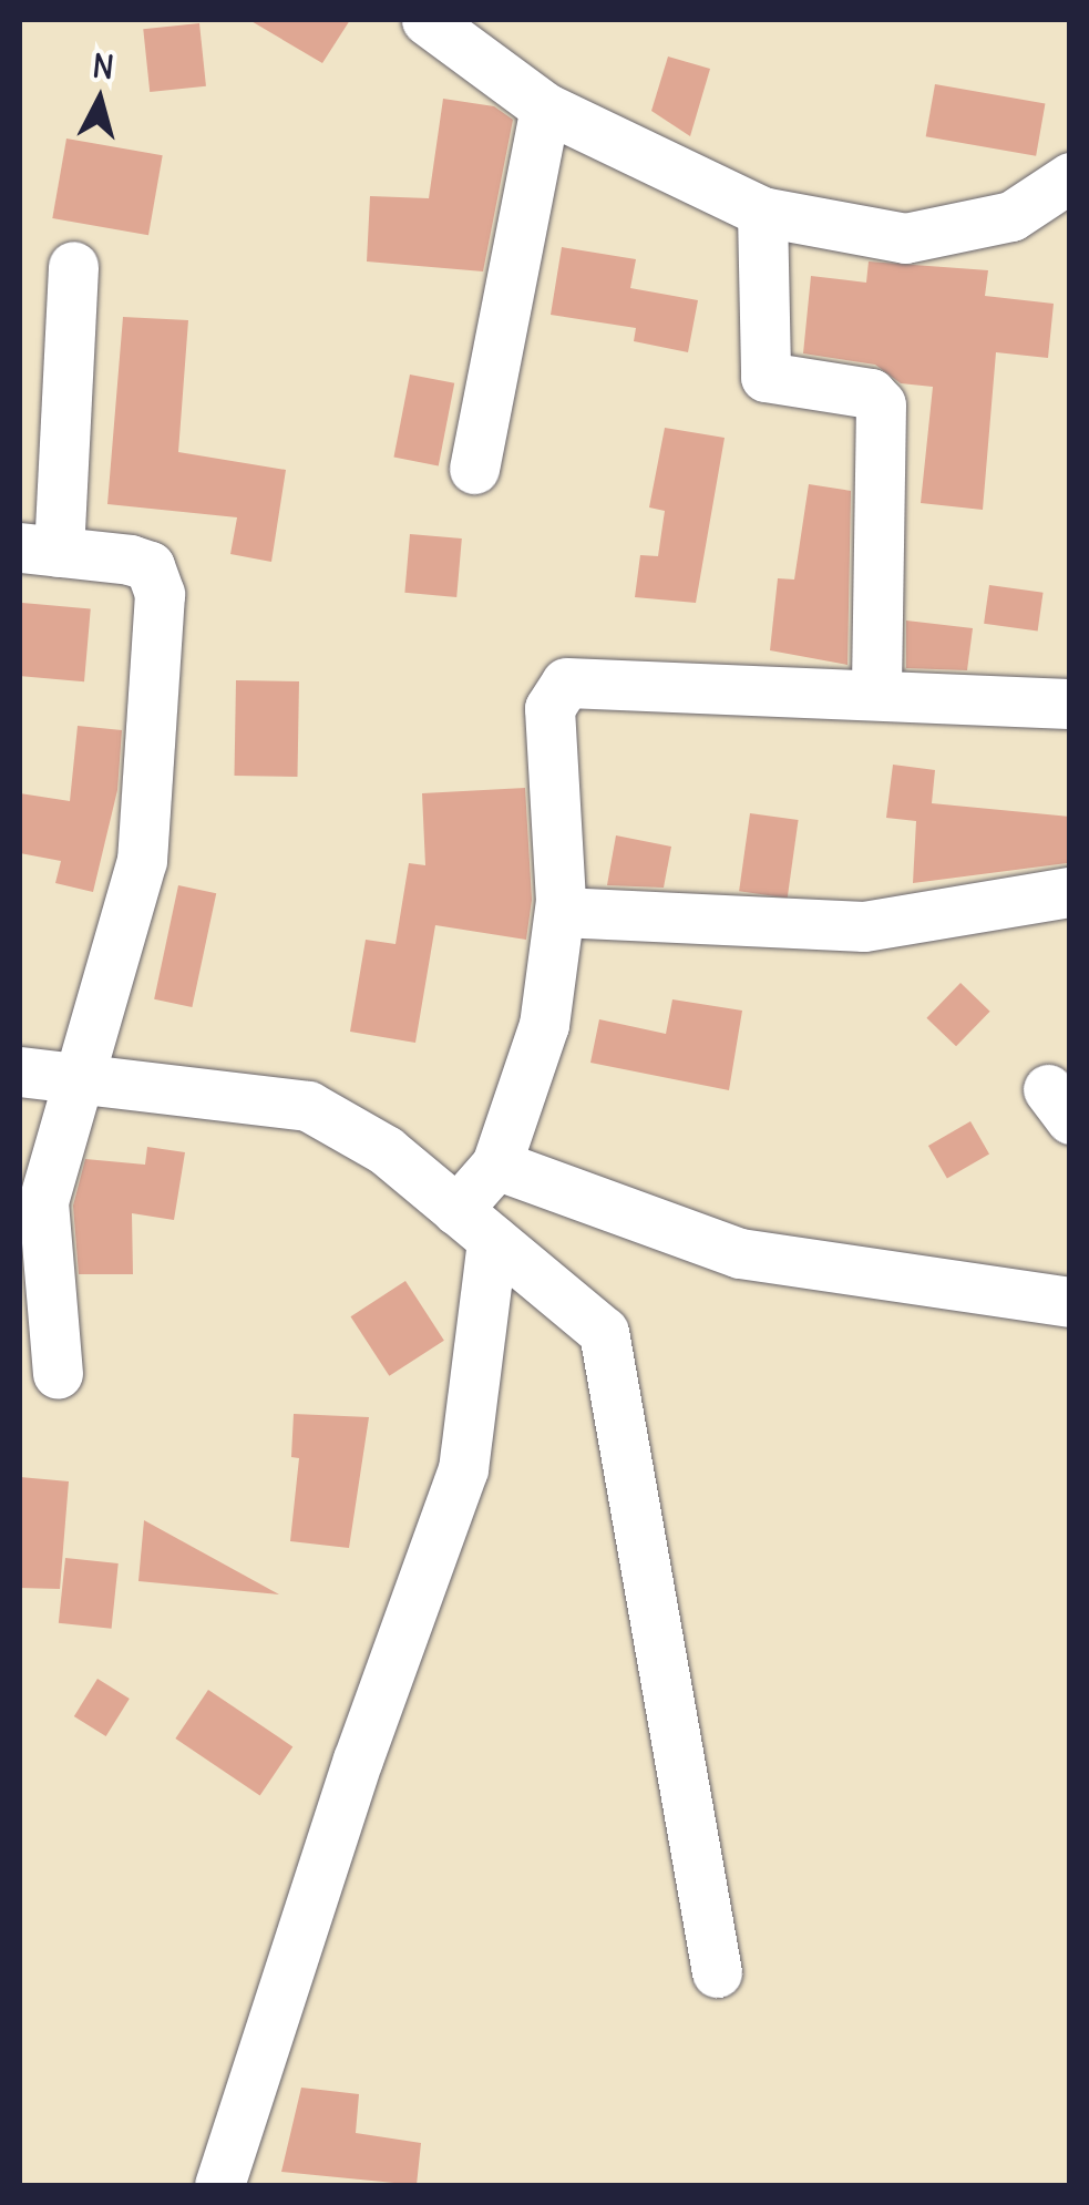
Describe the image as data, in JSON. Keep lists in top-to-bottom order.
{
  "north": "top"
}
